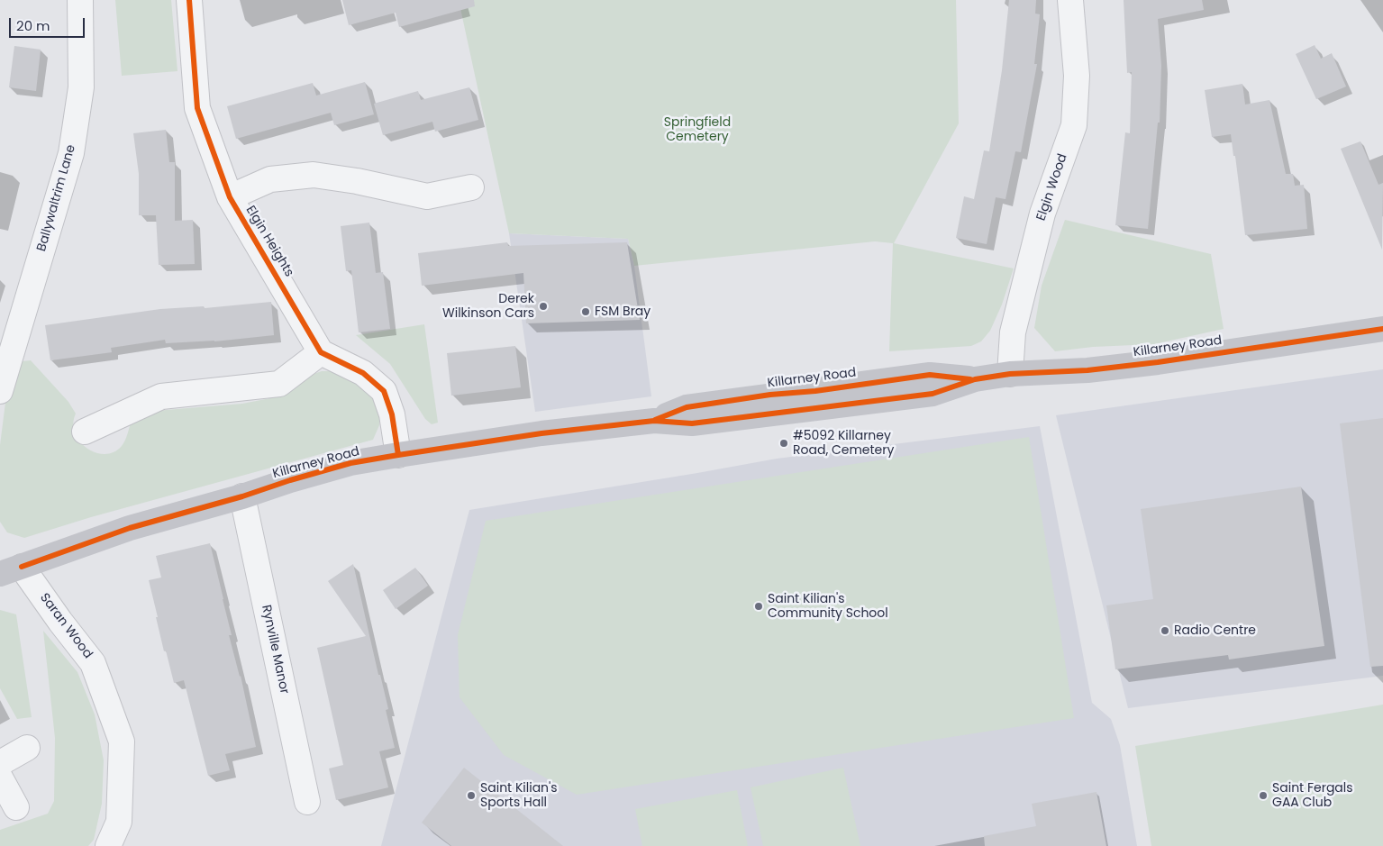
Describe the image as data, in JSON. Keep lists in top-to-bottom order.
{
  "streets": {
    "main road": ["Killarney Road"],
    "street": [
      "Elgin Wood",
      "Ballywaltrim Lane",
      "Elgin Heights",
      "Saran Wood",
      "Rynville Manor"
    ]
  },
  "crossings": [
    ["Elgin Wood", "Killarney Road"],
    ["Killarney Road", "Saran Wood"],
    ["Killarney Road", "Rynville Manor"]
  ],
  "parks": ["Springfield Cemetery"],
  "places": [
    "Derek Wilkinson Cars",
    "FSM Bray",
    "#5092 Killarney Road, Cemetery",
    "Saint Kilian's Community School",
    "Radio Centre",
    "Saint Kilian's Sports Hall",
    "Saint Fergals GAA Club"
  ],
  "scale_bar": "20 m"
}
